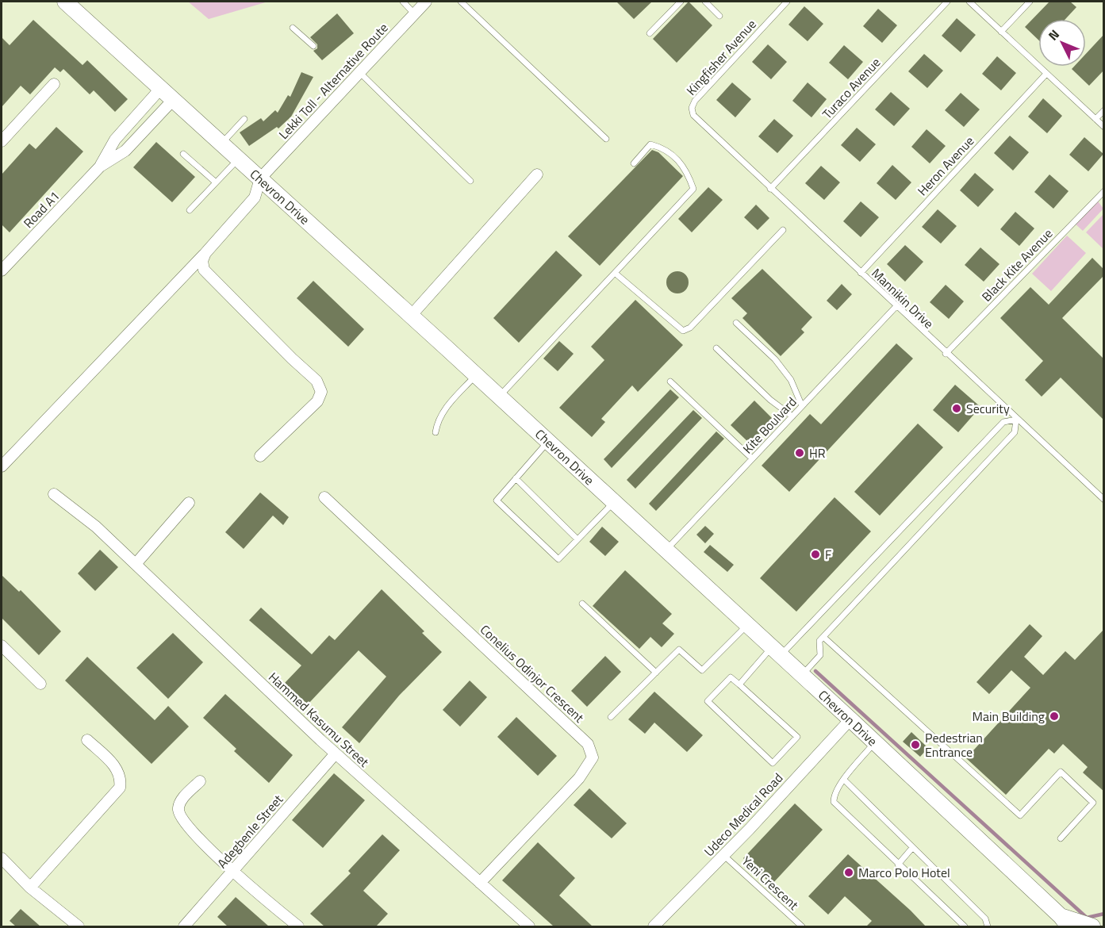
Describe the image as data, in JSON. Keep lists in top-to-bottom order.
{
  "streets": {
    "main road": ["Chevron Drive"],
    "street": [
      "Lekki Toll - Alternative Route",
      "Road A1",
      "Conelius Odinjor Crescent",
      "Hammed Kasumu Street",
      "Udeco Medical Road",
      "Adegbenle Street"
    ],
    "lane": [
      "Kingfisher Avenue",
      "Turaco Avenue",
      "Heron Avenue",
      "Black Kite Avenue",
      "Mannikin Drive",
      "Kite Boulvard",
      "Yeni Crescent"
    ]
  },
  "crossings": [
    ["Kingfisher Avenue", "Mannikin Drive"],
    ["Lekki Toll - Alternative Route", "Chevron Drive"],
    ["Turaco Avenue", "Mannikin Drive"],
    ["Heron Avenue", "Mannikin Drive"],
    ["Chevron Drive", "Kite Boulvard"],
    ["Chevron Drive", "Udeco Medical Road"],
    ["Black Kite Avenue", "Mannikin Drive"],
    ["Mannikin Drive", "Kite Boulvard"],
    ["Conelius Odinjor Crescent", "Hammed Kasumu Street"],
    ["Hammed Kasumu Street", "Adegbenle Street"],
    ["Udeco Medical Road", "Yeni Crescent"]
  ],
  "places": [
    "Security",
    "HR",
    "F",
    "Main Building",
    "Pedestrian Entrance",
    "Marco Polo Hotel"
  ],
  "north": "top left"
}
